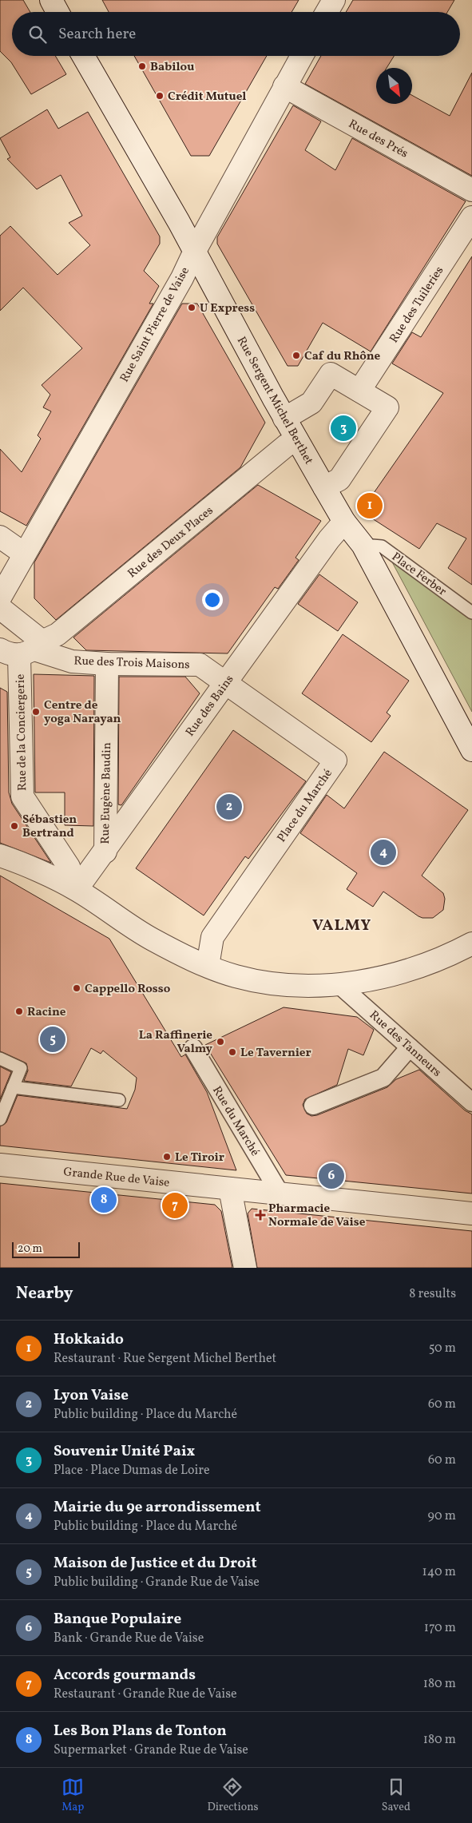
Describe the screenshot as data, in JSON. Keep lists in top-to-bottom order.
{
  "streets": {
    "street": [
      "Rue des Prés",
      "Rue des Tuileries",
      "Rue Saint Pierre de Vaise",
      "Rue Sergent Michel Berthet",
      "Rue des Deux Places",
      "Rue des Trois Maisons",
      "Rue des Bains",
      "Rue de la Conciergerie",
      "Rue Eugène Baudin",
      "Place du Marché",
      "Rue des Tanneurs",
      "Rue du Marché",
      "Grande Rue de Vaise"
    ],
    "lane": ["Place Ferber"]
  },
  "crossings": [
    ["Rue des Prés", "Rue Saint Pierre de Vaise"],
    ["Rue Saint Pierre de Vaise", "Rue Sergent Michel Berthet"],
    ["Rue Sergent Michel Berthet", "Rue des Deux Places"],
    ["Rue Sergent Michel Berthet", "Place Ferber"],
    ["Rue Sergent Michel Berthet", "Rue des Bains"],
    ["Rue des Deux Places", "Rue des Trois Maisons"],
    ["Rue des Deux Places", "Rue de la Conciergerie"],
    ["Rue des Trois Maisons", "Rue des Bains"],
    ["Rue des Trois Maisons", "Rue de la Conciergerie"],
    ["Rue des Trois Maisons", "Rue Eugène Baudin"],
    ["Rue des Trois Maisons", "Place du Marché"],
    ["Rue des Bains", "Rue de la Conciergerie"],
    ["Rue des Bains", "Rue Eugène Baudin"],
    ["Rue des Bains", "Place du Marché"],
    ["Rue du Marché", "Grande Rue de Vaise"]
  ],
  "districts": ["VALMY"],
  "places": {
    "other": [
      "Babilou",
      "Crédit Mutuel",
      "U Express",
      "Caf du Rhône",
      "Centre de yoga Narayan",
      "Sébastien Bertrand",
      "Cappello Rosso",
      "Racine",
      "La Raffinerie Valmy",
      "Le Tavernier",
      "Le Tiroir"
    ],
    "health": ["Pharmacie Normale de Vaise"]
  },
  "scale_bar": "20 m",
  "north": "bottom right",
  "page": {
    "search": "Search here",
    "pins": [
      "3",
      "1",
      "2",
      "4",
      "5",
      "6",
      "8",
      "7"
    ],
    "scale": "20 m",
    "heading": ["Nearby", "8 results"],
    "list": [
      {
        "mark": "1",
        "name": "Hokkaido",
        "note": "Restaurant · Rue Sergent Michel Berthet",
        "value": "50 m"
      },
      {
        "mark": "2",
        "name": "Lyon Vaise",
        "note": "Public building · Place du Marché",
        "value": "60 m"
      },
      {
        "mark": "3",
        "name": "Souvenir Unité Paix",
        "note": "Place · Place Dumas de Loire",
        "value": "60 m"
      },
      {
        "mark": "4",
        "name": "Mairie du 9e arrondissement",
        "note": "Public building · Place du Marché",
        "value": "90 m"
      },
      {
        "mark": "5",
        "name": "Maison de Justice et du Droit",
        "note": "Public building · Grande Rue de Vaise",
        "value": "140 m"
      },
      {
        "mark": "6",
        "name": "Banque Populaire",
        "note": "Bank · Grande Rue de Vaise",
        "value": "170 m"
      },
      {
        "mark": "7",
        "name": "Accords gourmands",
        "note": "Restaurant · Grande Rue de Vaise",
        "value": "180 m"
      },
      {
        "mark": "8",
        "name": "Les Bon Plans de Tonton",
        "note": "Supermarket · Grande Rue de Vaise",
        "value": "180 m"
      }
    ],
    "nav": ["Map", "Directions", "Saved"]
  }
}
